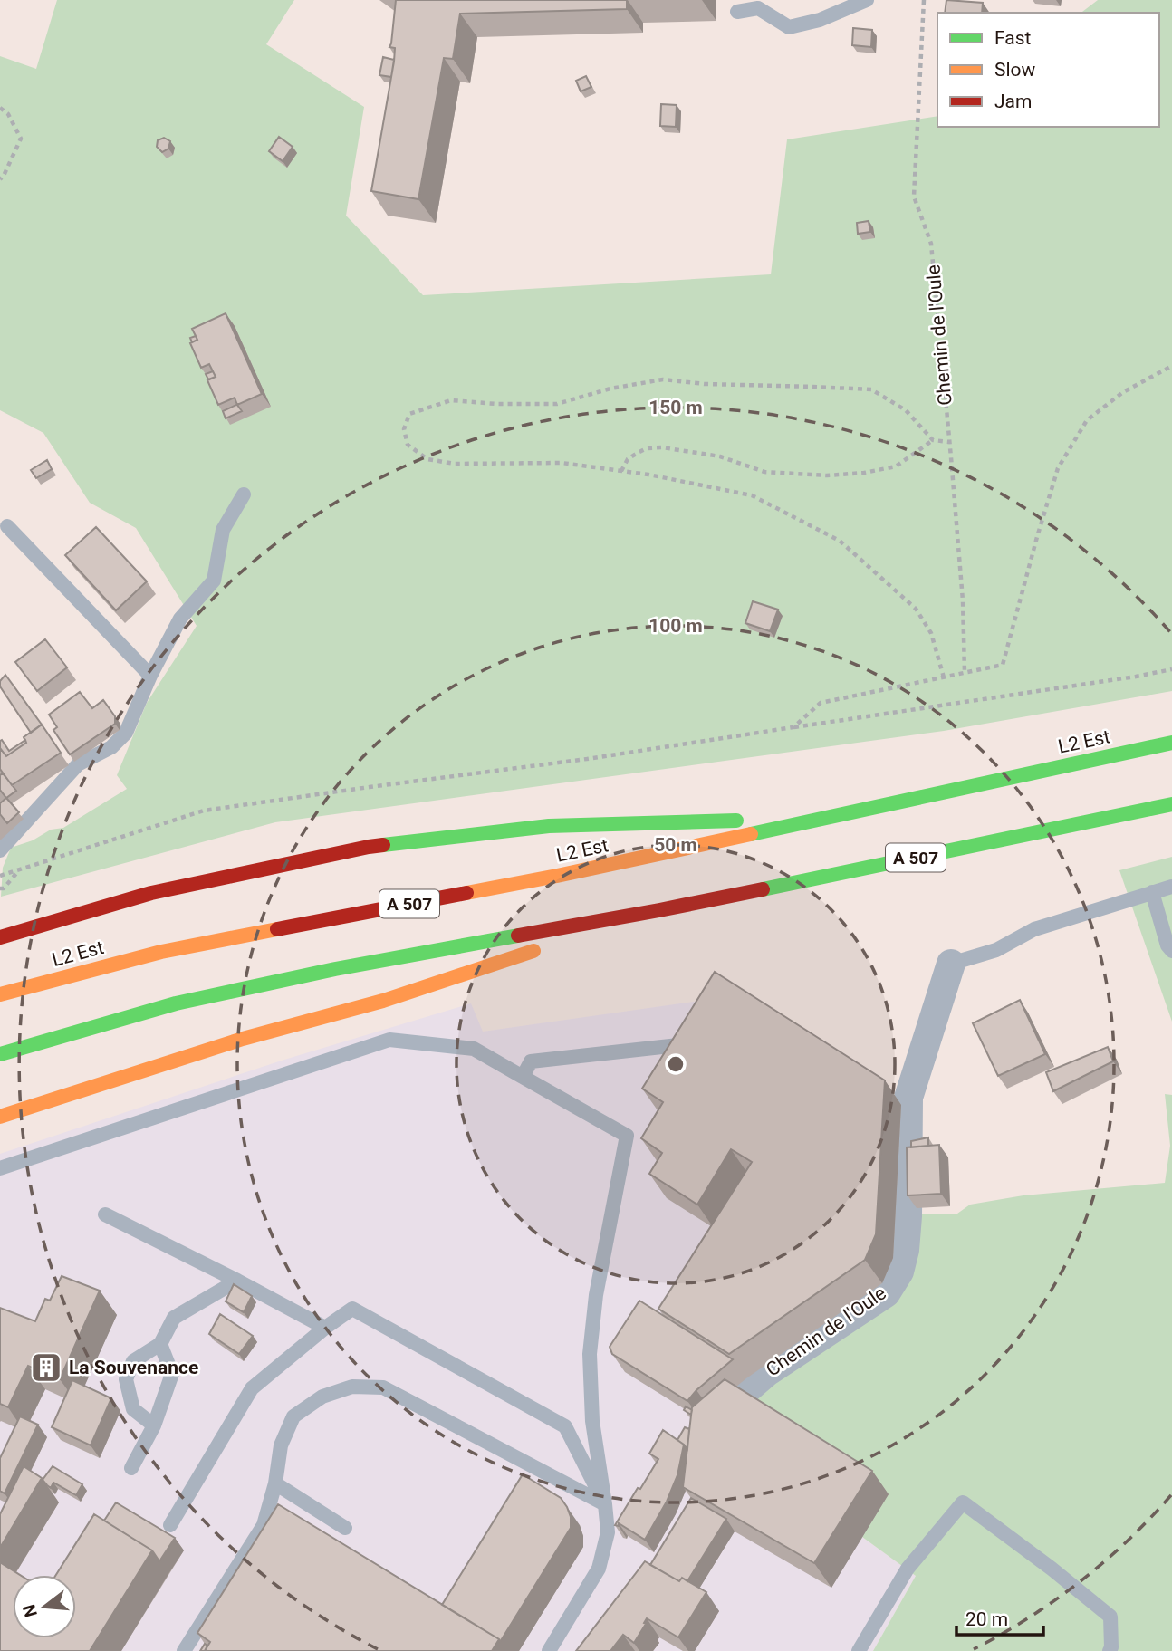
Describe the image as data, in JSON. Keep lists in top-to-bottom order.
{
  "streets": {
    "highway": ["L2 Est", "A 507"],
    "street": ["Chemin de l'Oule"]
  },
  "places": {
    "building": ["La Souvenance"]
  },
  "legend": ["Fast", "Slow", "Jam"],
  "scale_bar": "20 m",
  "north": "left",
  "rings": ["150 m", "100 m", "50 m"]
}
